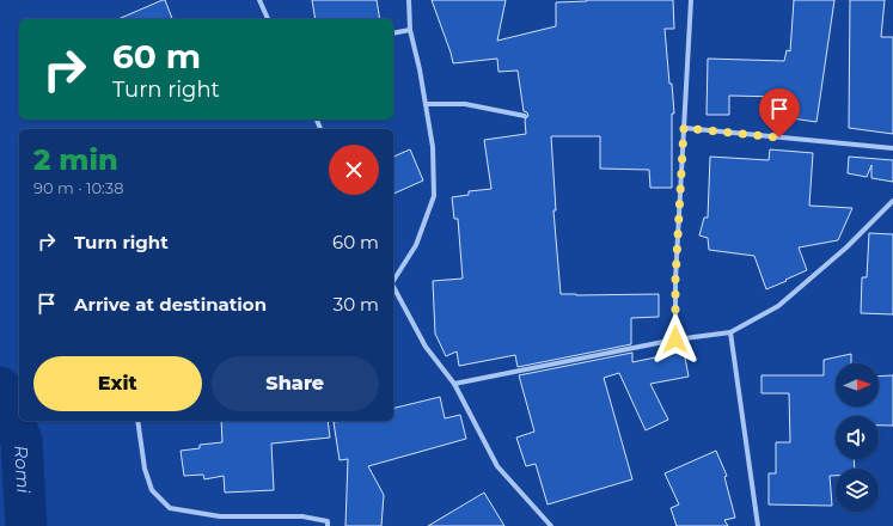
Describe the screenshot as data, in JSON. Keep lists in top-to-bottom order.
{
  "water": ["Romi"],
  "north": "right",
  "page": {
    "turn": ["60 m", "Turn right"],
    "heading": ["2 min", "90 m · 10:38"],
    "list": [
      {
        "name": "Turn right",
        "value": "60 m"
      },
      {
        "name": "Arrive at destination",
        "value": "30 m"
      }
    ],
    "buttons": ["Exit", "Share"]
  }
}
